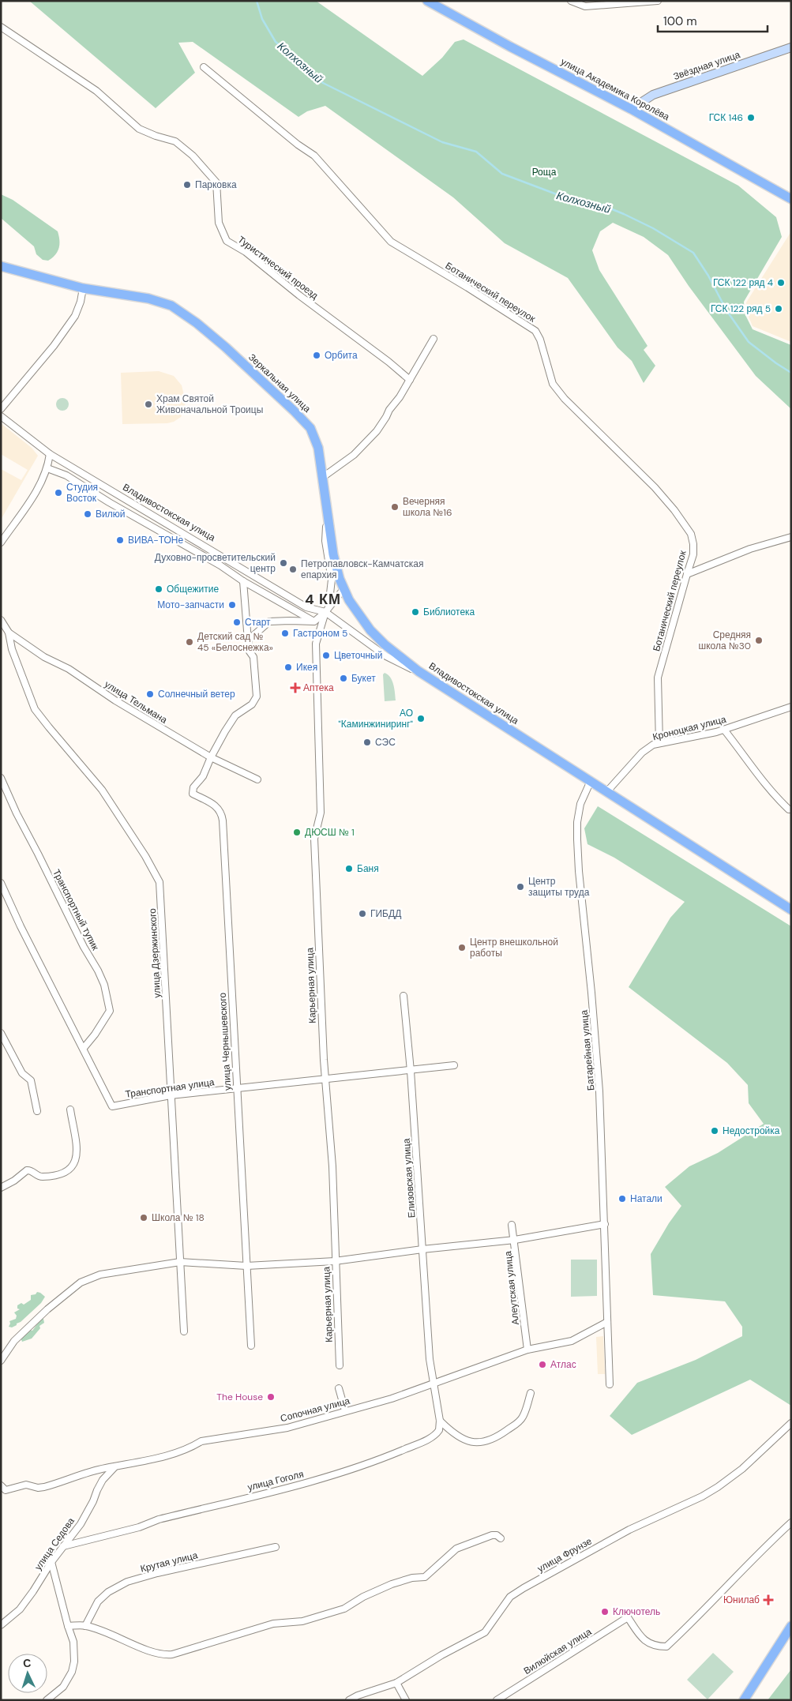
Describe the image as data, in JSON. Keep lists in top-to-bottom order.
{
  "streets": {
    "main road": ["улица Академика Королёва", "Зеркальная улица", "Владивостокская улица"],
    "street": [
      "Звёздная улица",
      "Туристический проезд",
      "Ботанический переулок",
      "улица Тельмана",
      "Кроноцкая улица",
      "Транспортный тупик",
      "улица Дзержинского",
      "Карьерная улица",
      "улица Чернышевского",
      "Батарейная улица",
      "Транспортная улица",
      "Елизовская улица",
      "Алеутская улица",
      "Сопочная улица",
      "улица Гоголя",
      "улица Седова",
      "улица Фрунзе",
      "Крутая улица",
      "Вилюйская улица"
    ]
  },
  "crossings": [
    ["Звёздная улица", "улица Академика Королёва"],
    ["Ботанический переулок", "Кроноцкая улица"],
    ["Зеркальная улица", "Владивостокская улица"],
    ["Зеркальная улица", "Карьерная улица"],
    ["Владивостокская улица", "Кроноцкая улица"],
    ["Владивостокская улица", "Карьерная улица"],
    ["Владивостокская улица", "Батарейная улица"],
    ["улица Тельмана", "улица Дзержинского"],
    ["улица Тельмана", "улица Чернышевского"],
    ["Транспортный тупик", "Транспортная улица"],
    ["улица Дзержинского", "Транспортная улица"],
    ["Карьерная улица", "Транспортная улица"],
    ["улица Чернышевского", "Транспортная улица"],
    ["Батарейная улица", "Сопочная улица"],
    ["Транспортная улица", "Елизовская улица"],
    ["Елизовская улица", "Сопочная улица"],
    ["Алеутская улица", "Сопочная улица"],
    ["Сопочная улица", "улица Седова"],
    ["улица Гоголя", "улица Седова"]
  ],
  "districts": ["4 КМ"],
  "water": ["Колхозный"],
  "parks": ["Роща"],
  "places": {
    "other": [
      "ГСК 146",
      "Парковка",
      "ГСК 122 ряд 4",
      "ГСК 122 ряд 5",
      "Орбита",
      "Храм Святой Живоначальной Троицы",
      "Студия Восток",
      "Вечерняя школа №16",
      "Вилюй",
      "ВИВА-ТОНе",
      "Духовно-просветительский центр",
      "Петропавловск-Камчатская епархия",
      "Общежитие",
      "Мото-запчасти",
      "Библиотека",
      "Старт",
      "Гастроном 5",
      "Средняя школа №30",
      "Детский сад № 45 «Белоснежка»",
      "Цветочный",
      "Икея",
      "Букет",
      "Солнечный ветер",
      "АО \"Каминжиниринг\"",
      "СЭС",
      "ДЮСШ № 1",
      "Баня",
      "Центр защиты труда",
      "ГИБДД",
      "Центр внешкольной работы",
      "Недостройка",
      "Натали",
      "Школа № 18",
      "Атлас",
      "The House",
      "Ключотель"
    ],
    "health": ["Аптека", "Юнилаб"]
  },
  "scale_bar": "100 m",
  "north": "top"
}
